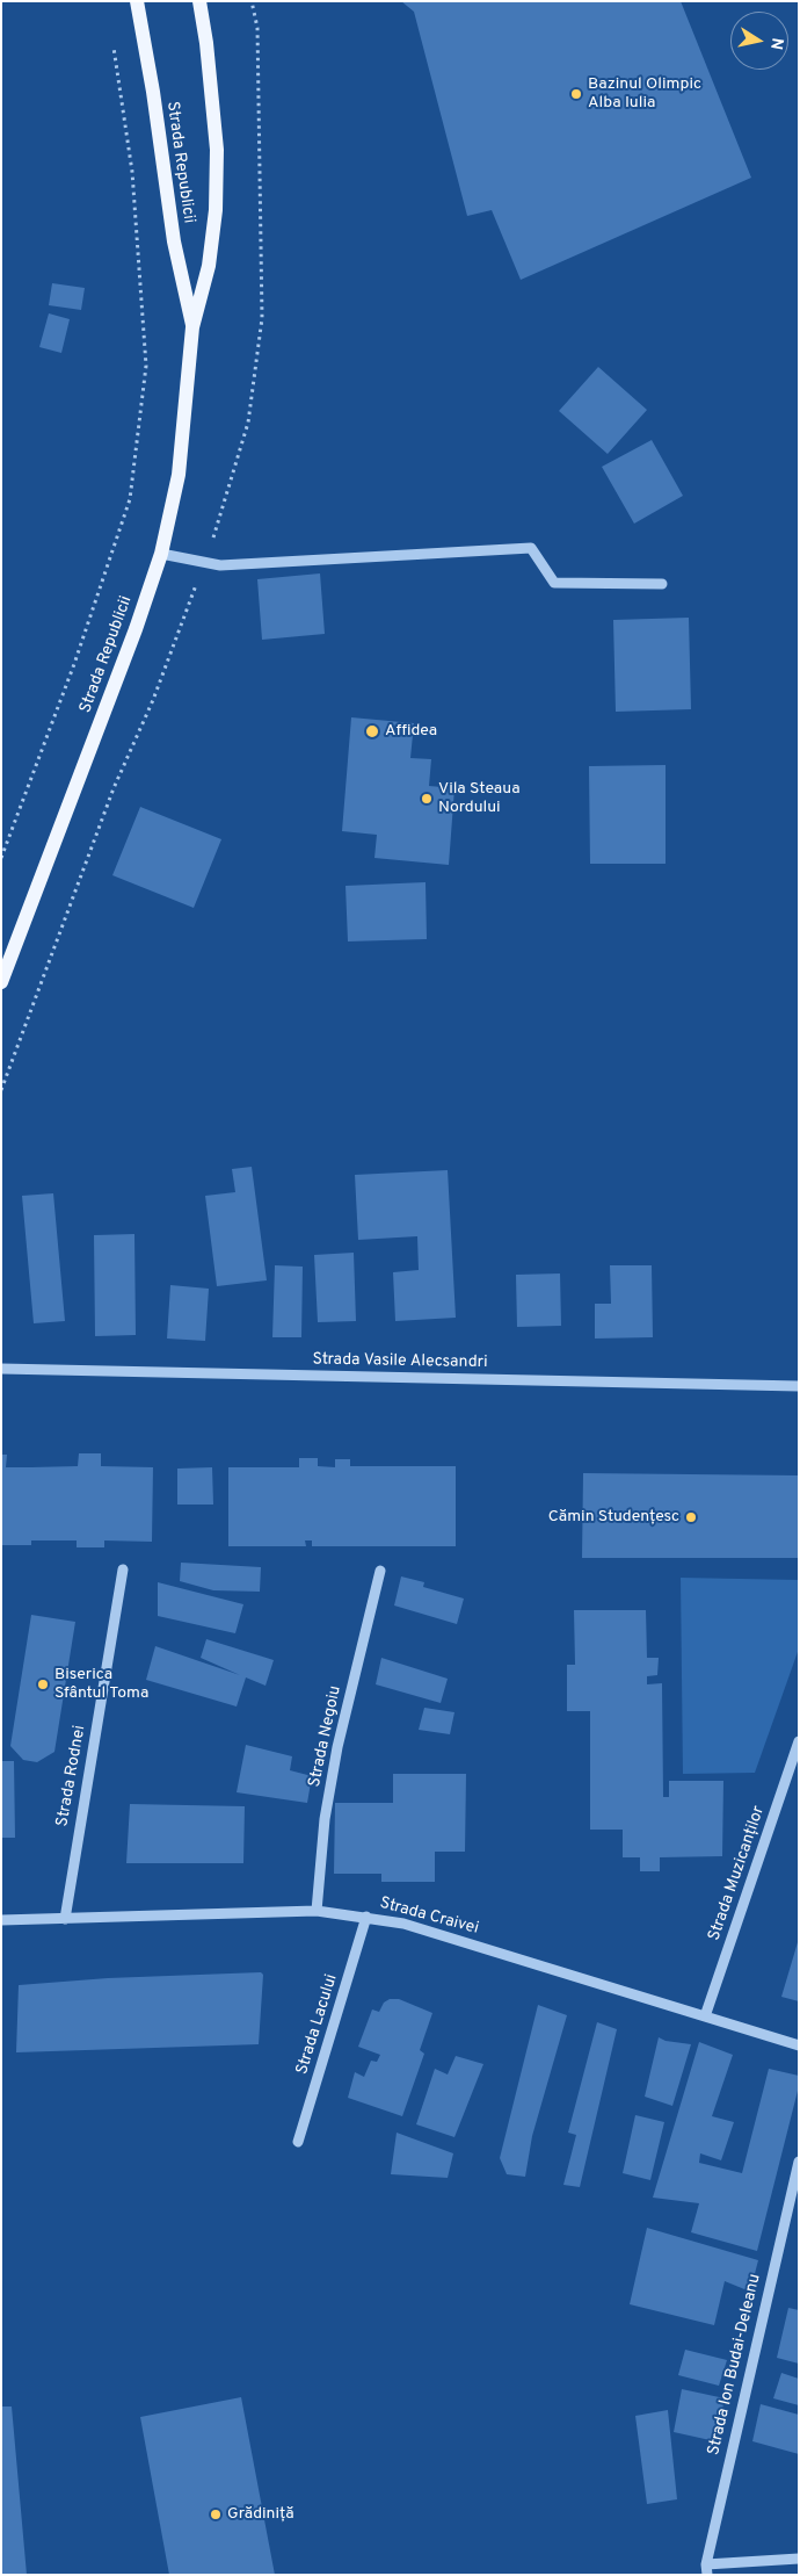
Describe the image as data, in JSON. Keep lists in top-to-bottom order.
{
  "streets": {
    "main road": ["Strada Republicii"],
    "street": [
      "Strada Vasile Alecsandri",
      "Strada Negoiu",
      "Strada Rodnei",
      "Strada Muzicanților",
      "Strada Craivei",
      "Strada Lacului",
      "Strada Ion Budai-Deleanu"
    ]
  },
  "crossings": [
    ["Strada Negoiu", "Strada Craivei"],
    ["Strada Rodnei", "Strada Craivei"],
    ["Strada Muzicanților", "Strada Craivei"],
    ["Strada Craivei", "Strada Lacului"]
  ],
  "places": [
    "Bazinul Olimpic Alba Iulia",
    "Affidea",
    "Vila Steaua Nordului",
    "Cămin Studențesc",
    "Biserica Sfântul Toma",
    "Grădiniță"
  ],
  "north": "right"
}
